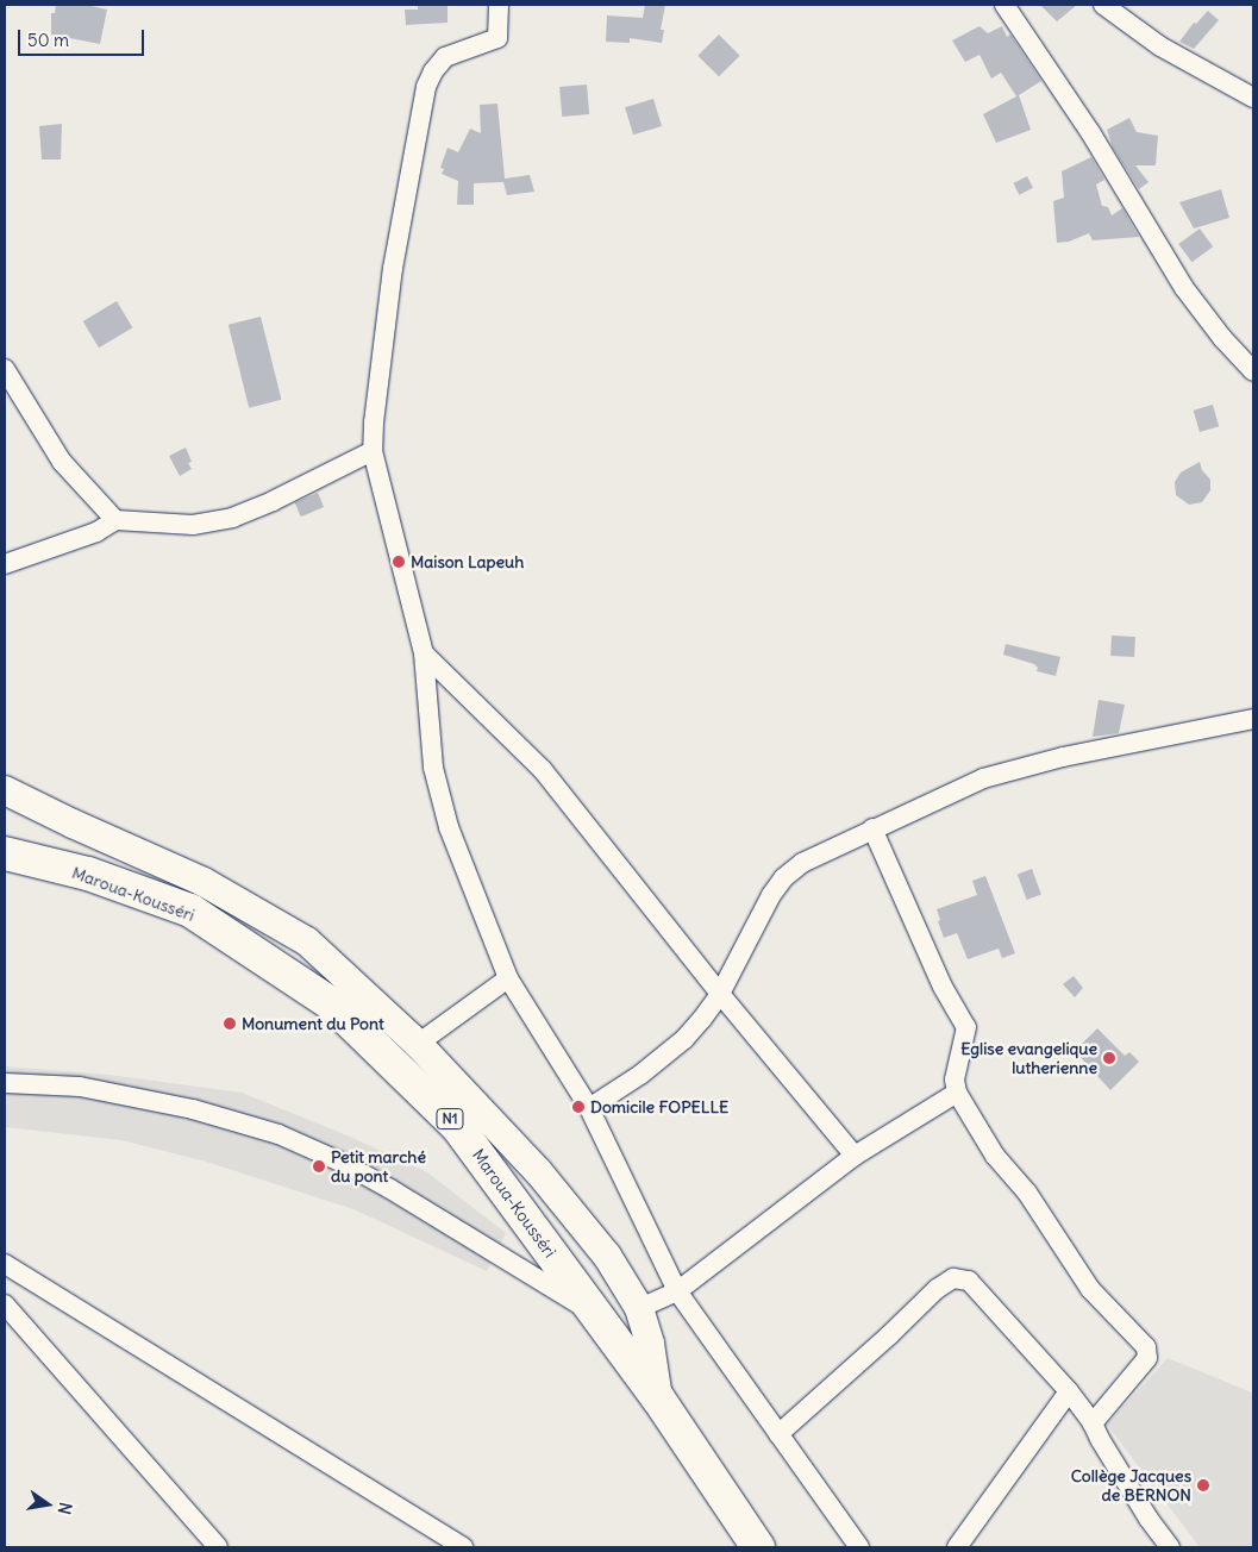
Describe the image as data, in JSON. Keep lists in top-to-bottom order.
{
  "streets": {
    "highway": ["Maroua-Kousséri", "N1"]
  },
  "places": [
    "Maison Lapeuh",
    "Monument du Pont",
    "Eglise evangelique lutherienne",
    "Domicile FOPELLE",
    "Petit marché du pont",
    "Collège Jacques de BERNON"
  ],
  "scale_bar": "50 m",
  "north": "right"
}
